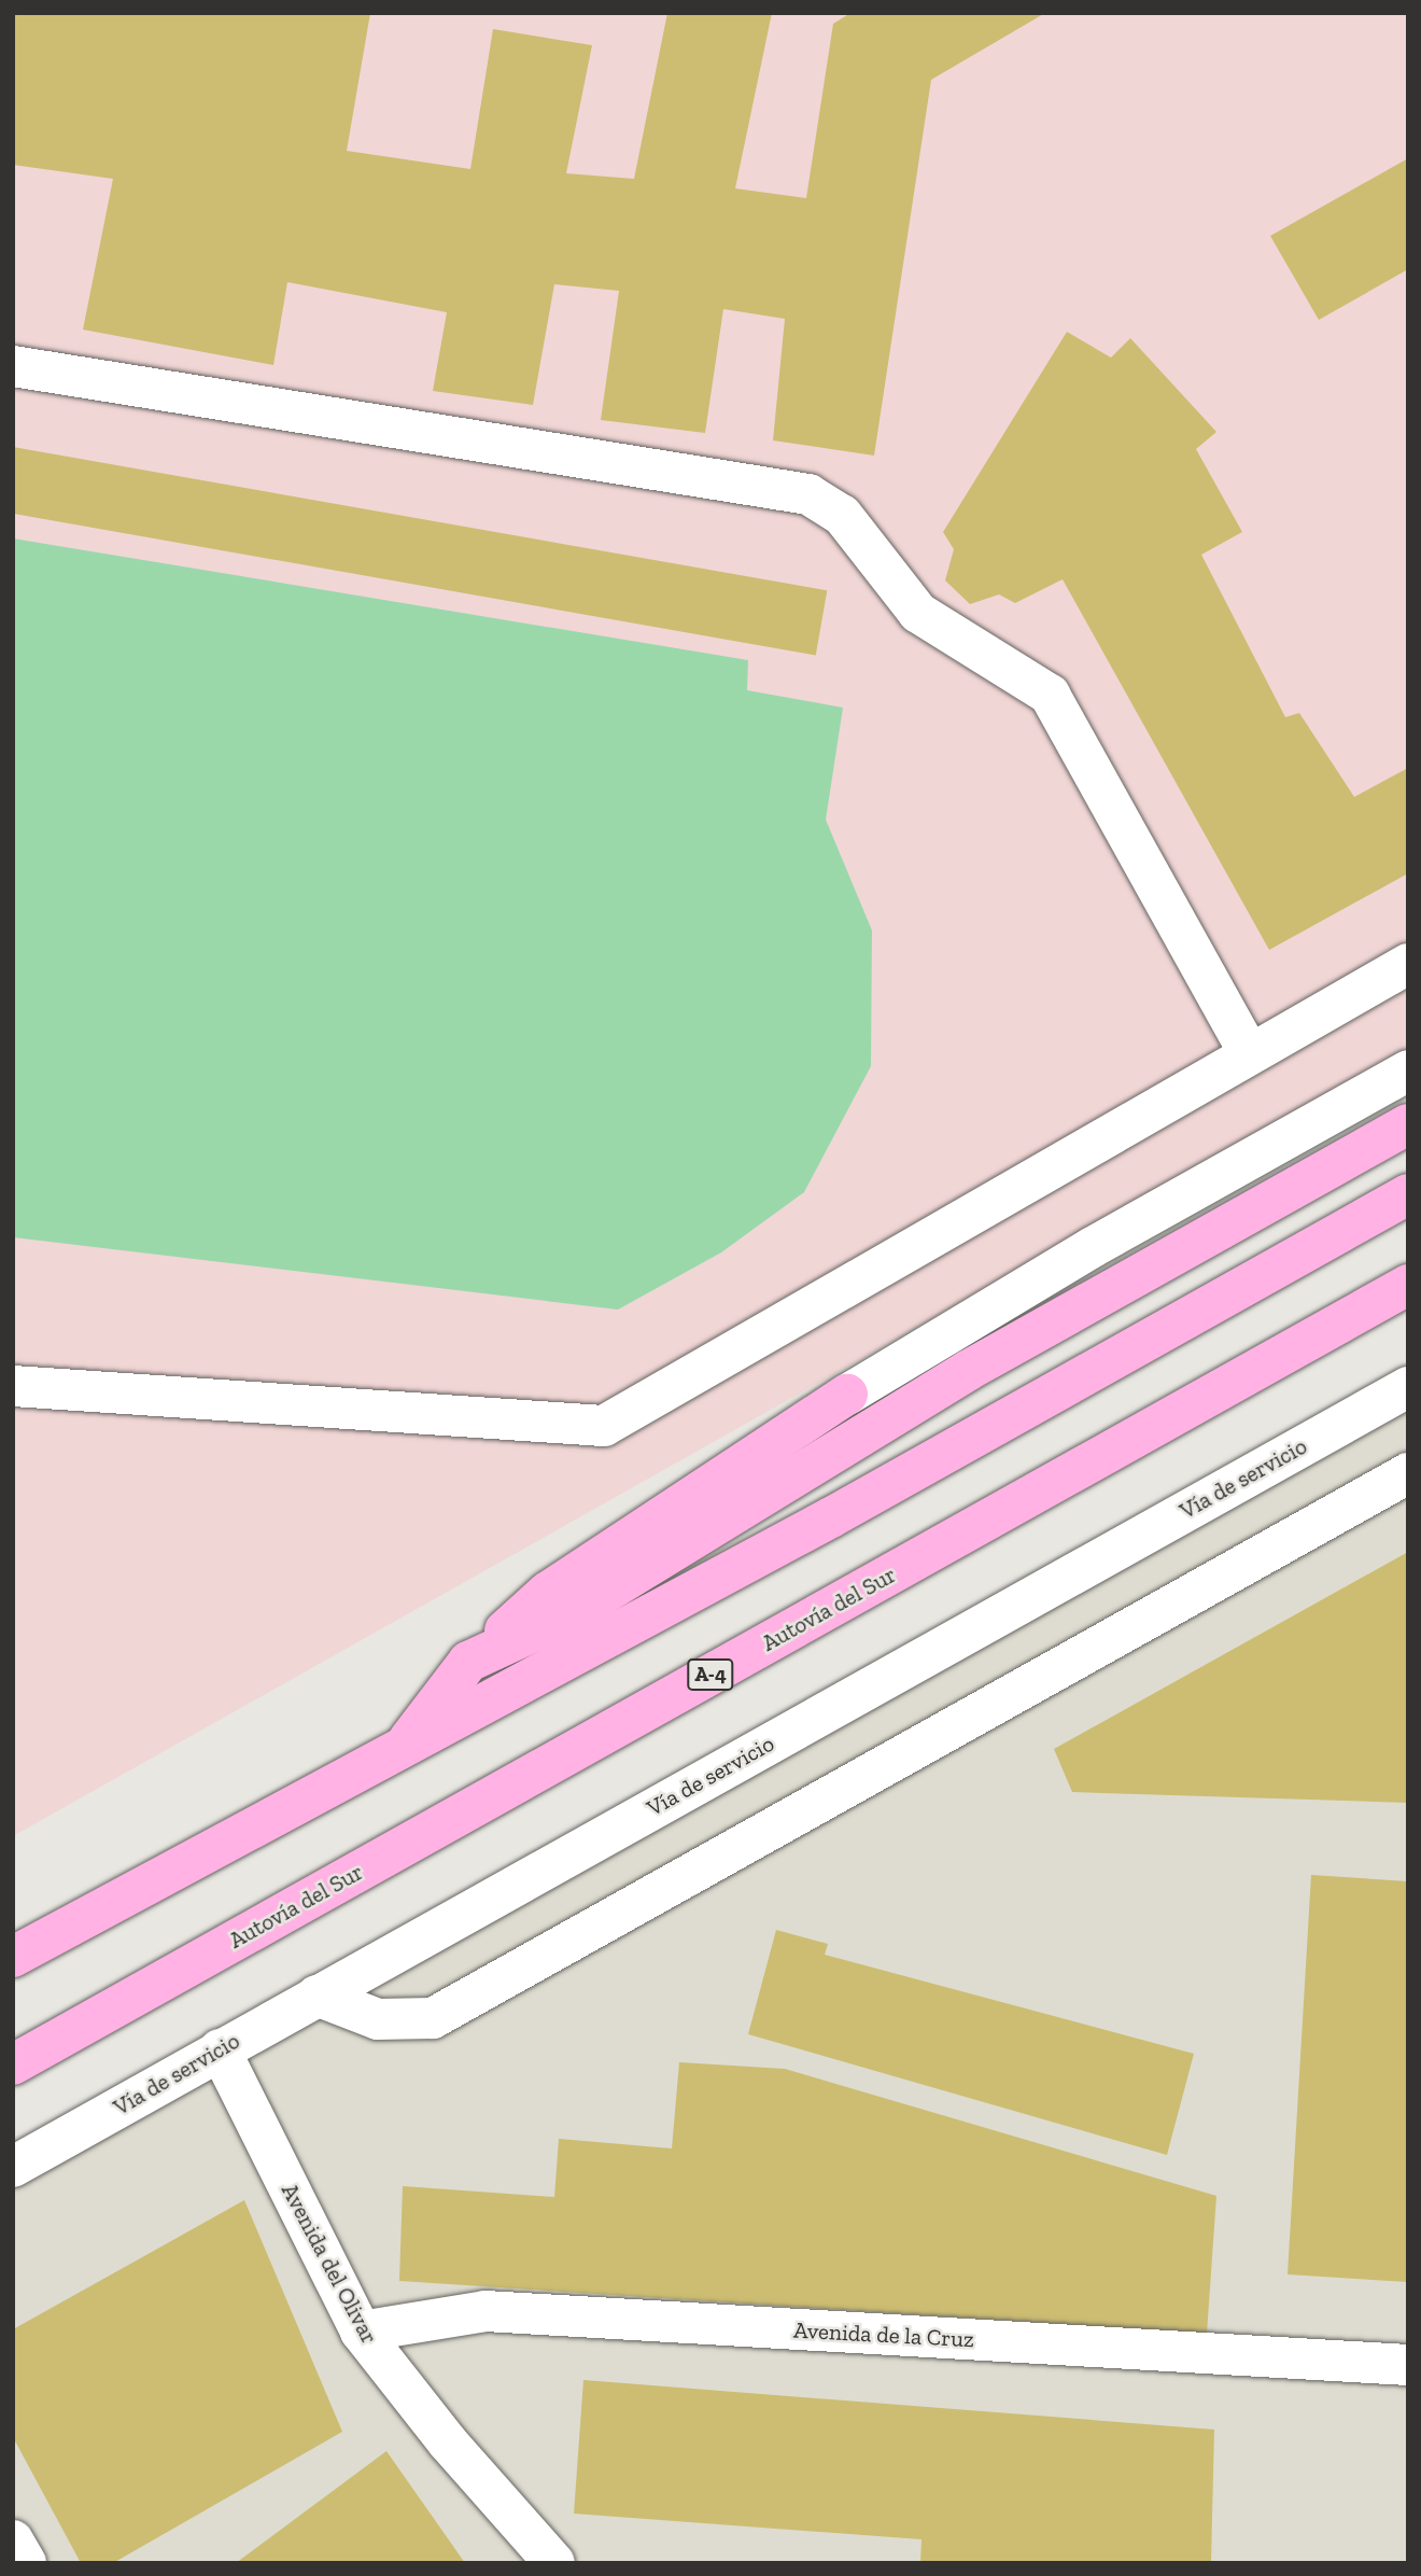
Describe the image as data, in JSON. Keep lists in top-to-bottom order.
{
  "streets": {
    "highway": ["Autovía del Sur", "A-4"],
    "street": ["Vía de servicio", "Avenida del Olivar", "Avenida de la Cruz"]
  },
  "crossings": [
    ["Vía de servicio", "Avenida del Olivar"],
    ["Avenida del Olivar", "Avenida de la Cruz"]
  ]
}
